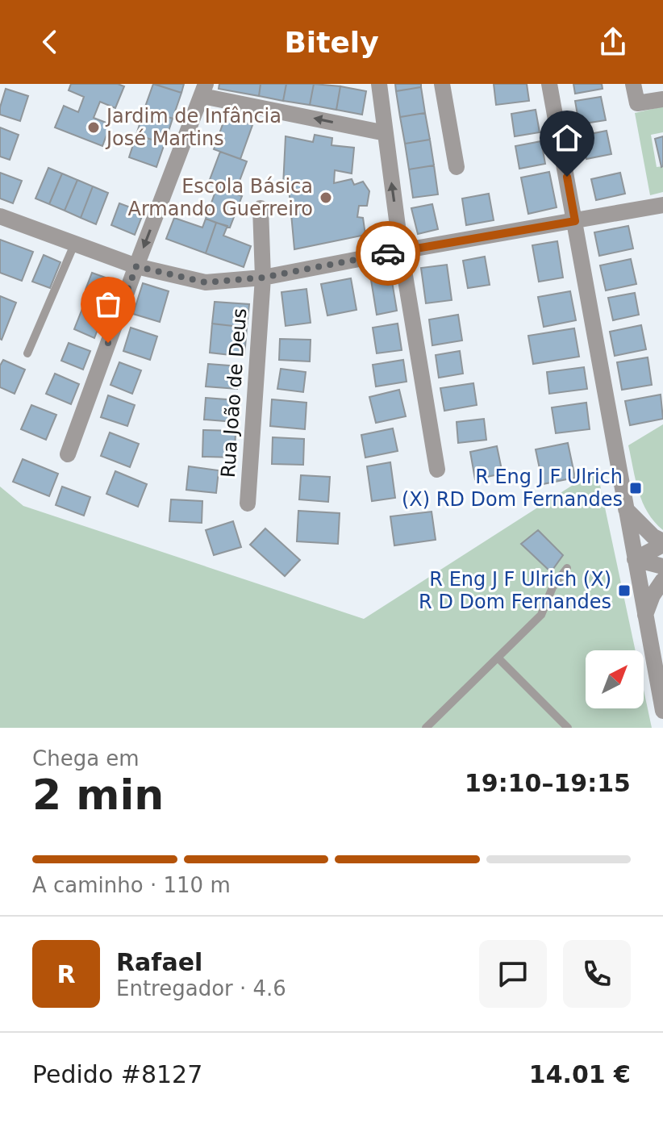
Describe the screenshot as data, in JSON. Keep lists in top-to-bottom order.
{
  "streets": {
    "street": ["Rua João de Deus"]
  },
  "places": {
    "other": ["Jardim de Infância José Martins", "Escola Básica Armando Guerreiro"],
    "transit": ["R Eng J F Ulrich (X) RD Dom Fernandes", "R Eng J F Ulrich (X) R D Dom Fernandes"]
  },
  "north": "top right",
  "page": {
    "header": "Bitely",
    "heading": ["2 min", "Chega em", "19:10–19:15"],
    "panel": [
      "Rafael",
      "Entregador · 4.6",
      "Pedido #8127",
      "14.01 €"
    ],
    "bar": "A caminho · 110 m",
    "round": "R"
  }
}
